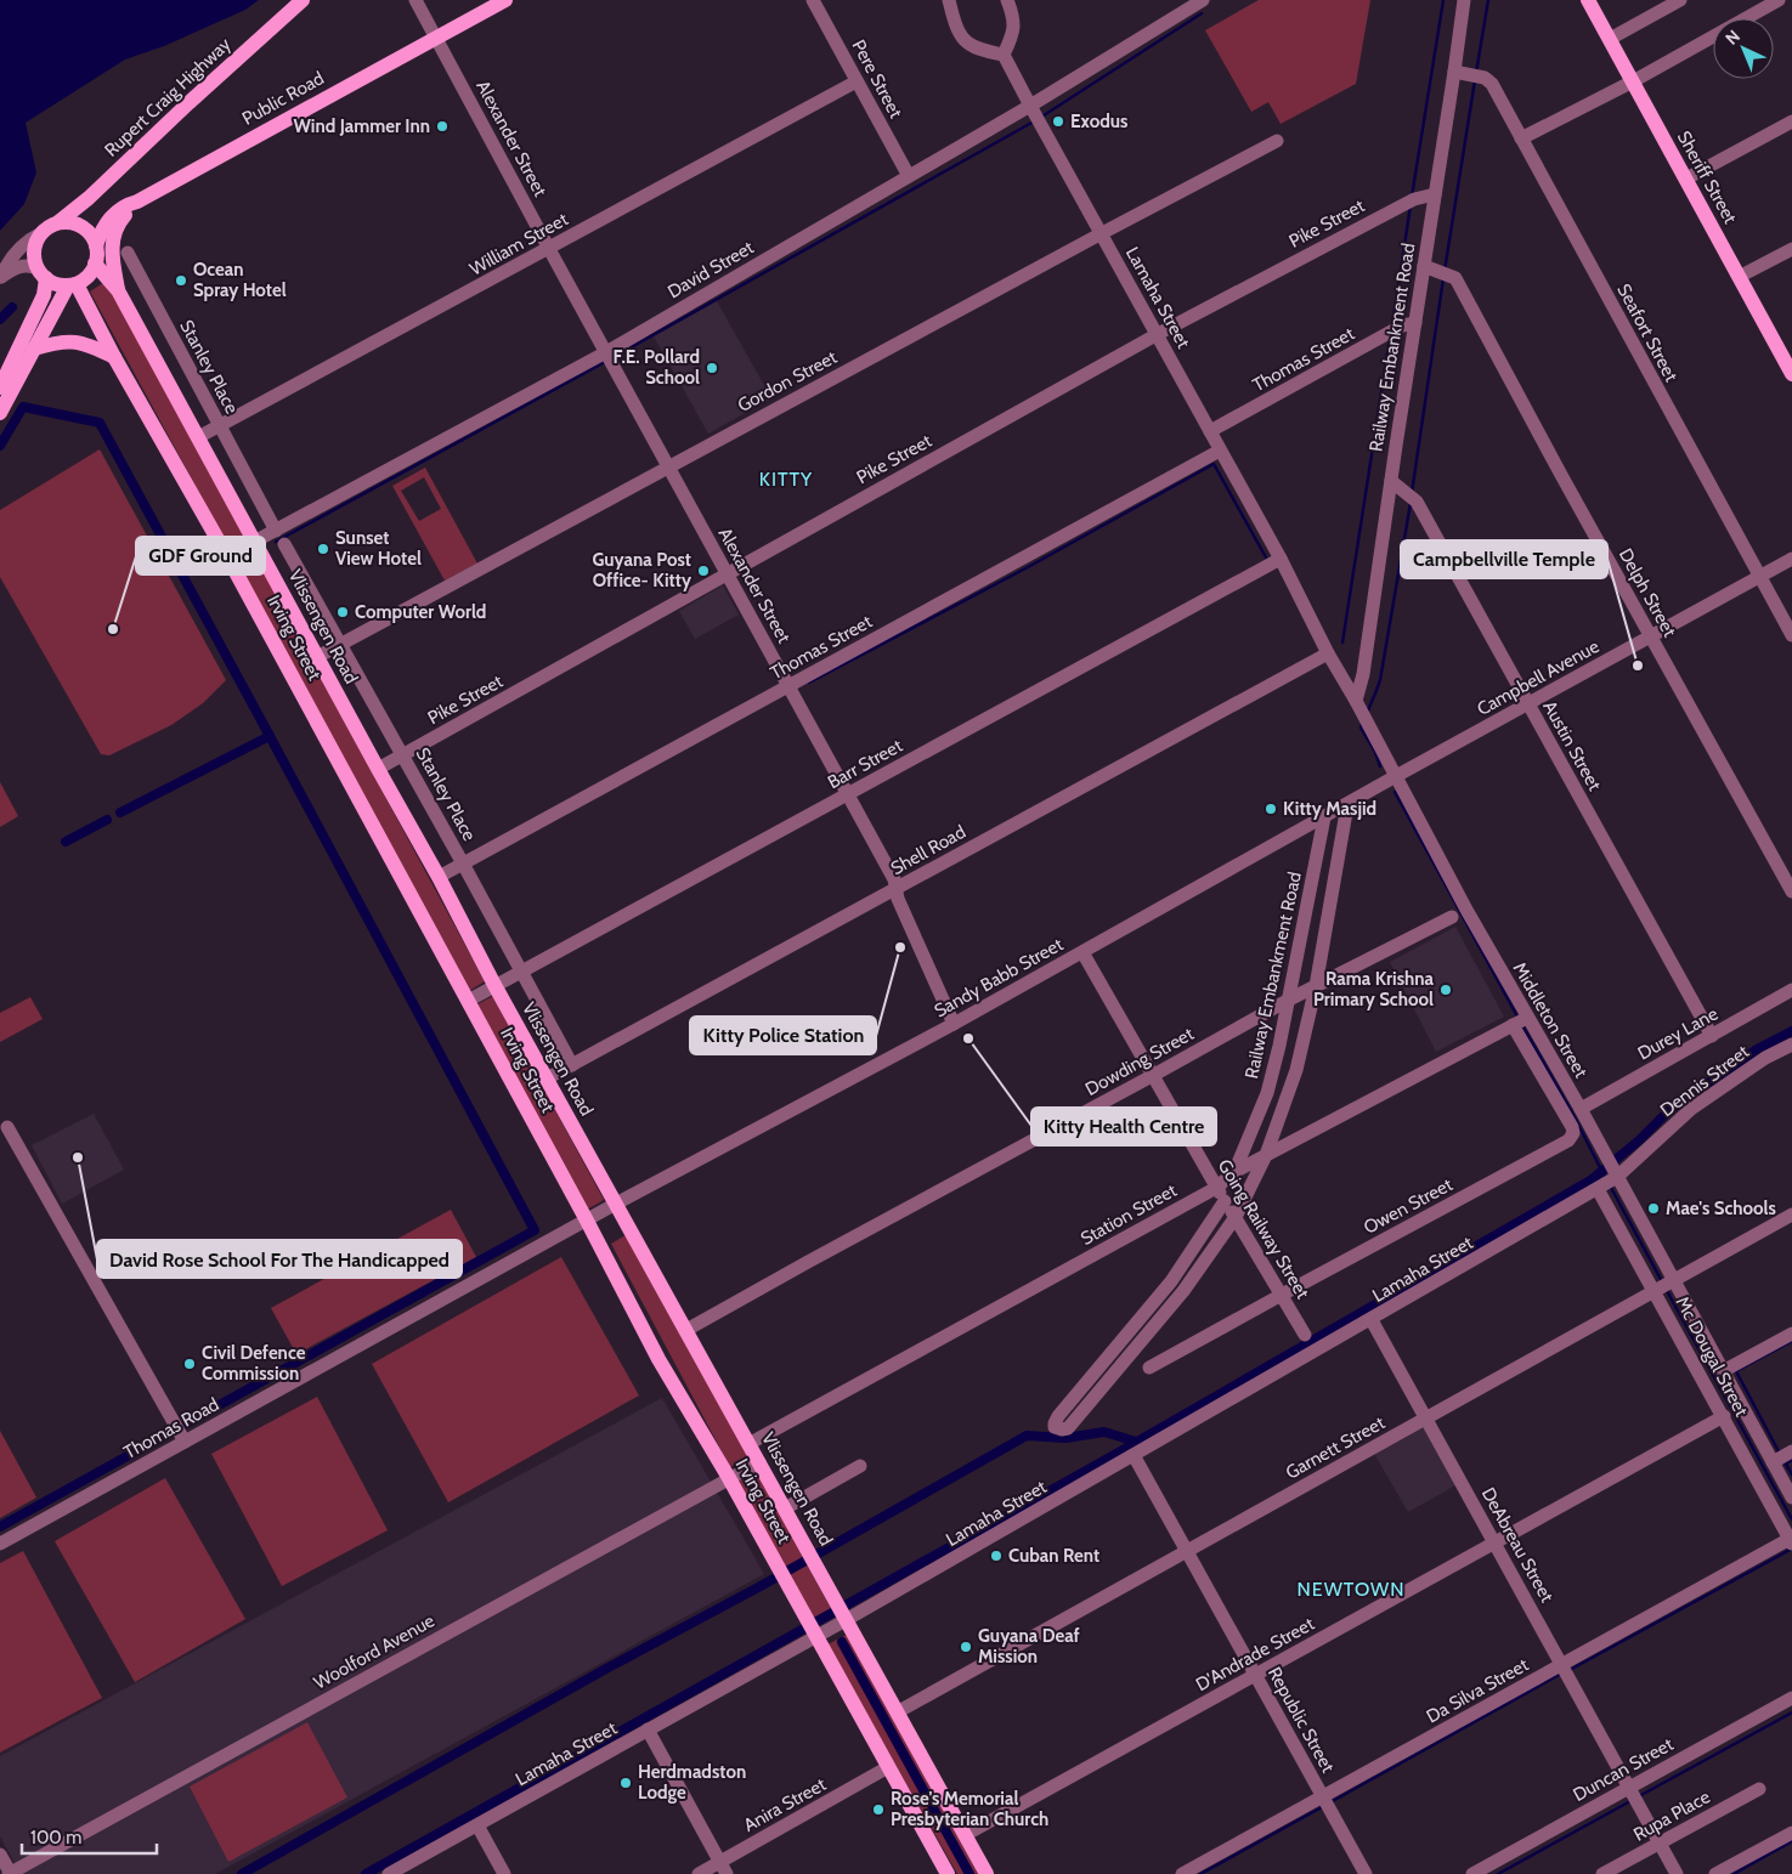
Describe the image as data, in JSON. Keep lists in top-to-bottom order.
{
  "streets": {
    "main road": [
      "Rupert Craig Highway",
      "Public Road",
      "Sheriff Street",
      "Vlissengen Road",
      "Irving Street"
    ],
    "street": [
      "Pere Street",
      "Alexander Street",
      "Pike Street",
      "William Street",
      "David Street",
      "Lamaha Street",
      "Seafort Street",
      "Railway Embankment Road",
      "Thomas Street",
      "Stanley Place",
      "Gordon Street",
      "Delph Street",
      "Campbell Avenue",
      "Austin Street",
      "Barr Street",
      "Shell Road",
      "Sandy Babb Street",
      "Middleton Street",
      "Durey Lane",
      "Dowding Street",
      "Dennis Street",
      "Owen Street",
      "Station Street",
      "Going Railway Street",
      "Mc Dougal Street",
      "Thomas Road",
      "Garnett Street",
      "DeAbreau Street",
      "Woolford Avenue",
      "D'Andrade Street",
      "Da Silva Street",
      "Republic Street",
      "Duncan Street",
      "Anira Street",
      "Rupa Place"
    ]
  },
  "crossings": [
    ["Pere Street", "William Street"],
    ["Pere Street", "David Street"],
    ["Rupert Craig Highway", "Public Road"],
    ["Rupert Craig Highway", "Vlissengen Road"],
    ["Rupert Craig Highway", "Irving Street"],
    ["Public Road", "Alexander Street"],
    ["Public Road", "Vlissengen Road"],
    ["Public Road", "Irving Street"],
    ["Alexander Street", "Pike Street"],
    ["Alexander Street", "William Street"],
    ["Alexander Street", "David Street"],
    ["Alexander Street", "Thomas Street"],
    ["Alexander Street", "Gordon Street"],
    ["Alexander Street", "Barr Street"],
    ["Alexander Street", "Shell Road"],
    ["Alexander Street", "Sandy Babb Street"],
    ["Pike Street", "Lamaha Street"],
    ["Pike Street", "Railway Embankment Road"],
    ["Pike Street", "Stanley Place"],
    ["Pike Street", "Vlissengen Road"],
    ["William Street", "Stanley Place"],
    ["William Street", "Vlissengen Road"],
    ["David Street", "Lamaha Street"],
    ["David Street", "Stanley Place"],
    ["David Street", "Vlissengen Road"],
    ["David Street", "Irving Street"],
    ["Lamaha Street", "Thomas Street"],
    ["Lamaha Street", "Gordon Street"],
    ["Lamaha Street", "Vlissengen Road"],
    ["Lamaha Street", "Irving Street"],
    ["Lamaha Street", "Barr Street"],
    ["Lamaha Street", "Middleton Street"],
    ["Lamaha Street", "Dennis Street"],
    ["Lamaha Street", "Mc Dougal Street"],
    ["Lamaha Street", "DeAbreau Street"],
    ["Lamaha Street", "Republic Street"],
    ["Seafort Street", "Railway Embankment Road"],
    ["Seafort Street", "Campbell Avenue"],
    ["Railway Embankment Road", "Thomas Street"],
    ["Railway Embankment Road", "Delph Street"],
    ["Railway Embankment Road", "Austin Street"],
    ["Railway Embankment Road", "Sandy Babb Street"],
    ["Railway Embankment Road", "Middleton Street"],
    ["Railway Embankment Road", "Dowding Street"],
    ["Railway Embankment Road", "Station Street"],
    ["Thomas Street", "Stanley Place"],
    ["Thomas Street", "Vlissengen Road"],
    ["Stanley Place", "Gordon Street"],
    ["Stanley Place", "Barr Street"],
    ["Stanley Place", "Shell Road"],
    ["Gordon Street", "Vlissengen Road"],
    ["Delph Street", "Campbell Avenue"],
    ["Vlissengen Road", "Irving Street"],
    ["Vlissengen Road", "Barr Street"],
    ["Vlissengen Road", "Shell Road"],
    ["Vlissengen Road", "Sandy Babb Street"],
    ["Vlissengen Road", "Dowding Street"],
    ["Vlissengen Road", "Station Street"],
    ["Vlissengen Road", "Thomas Road"],
    ["Vlissengen Road", "Garnett Street"],
    ["Vlissengen Road", "Woolford Avenue"],
    ["Vlissengen Road", "D'Andrade Street"],
    ["Irving Street", "Barr Street"],
    ["Irving Street", "Thomas Road"],
    ["Irving Street", "Woolford Avenue"],
    ["Irving Street", "Anira Street"],
    ["Campbell Avenue", "Austin Street"],
    ["Campbell Avenue", "Sandy Babb Street"],
    ["Campbell Avenue", "Middleton Street"],
    ["Austin Street", "Durey Lane"],
    ["Barr Street", "Middleton Street"],
    ["Shell Road", "Middleton Street"],
    ["Sandy Babb Street", "Middleton Street"],
    ["Sandy Babb Street", "Going Railway Street"],
    ["Sandy Babb Street", "Thomas Road"],
    ["Middleton Street", "Durey Lane"],
    ["Middleton Street", "Dennis Street"],
    ["Middleton Street", "Station Street"],
    ["Middleton Street", "Garnett Street"],
    ["Dowding Street", "Going Railway Street"],
    ["Owen Street", "Station Street"],
    ["Owen Street", "Going Railway Street"],
    ["Station Street", "Going Railway Street"],
    ["Mc Dougal Street", "Garnett Street"],
    ["Mc Dougal Street", "D'Andrade Street"],
    ["Mc Dougal Street", "Da Silva Street"],
    ["Garnett Street", "DeAbreau Street"],
    ["Garnett Street", "Republic Street"],
    ["DeAbreau Street", "D'Andrade Street"],
    ["DeAbreau Street", "Da Silva Street"],
    ["DeAbreau Street", "Duncan Street"],
    ["DeAbreau Street", "Rupa Place"],
    ["D'Andrade Street", "Republic Street"],
    ["Da Silva Street", "Republic Street"]
  ],
  "districts": ["KITTY", "NEWTOWN"],
  "places": [
    "Exodus",
    "Wind Jammer Inn",
    "Ocean Spray Hotel",
    "F.E. Pollard School",
    "Sunset View Hotel",
    "Guyana Post Office- Kitty",
    "Computer World",
    "GDF Ground",
    "Campbellville Temple",
    "Kitty Masjid",
    "Kitty Police Station",
    "Rama Krishna Primary School",
    "Kitty Health Centre",
    "David Rose School For The Handicapped",
    "Mae's Schools",
    "Civil Defence Commission",
    "Cuban Rent",
    "Guyana Deaf Mission",
    "Herdmadston Lodge",
    "Rose's Memorial Presbyterian Church"
  ],
  "scale_bar": "100 m",
  "north": "top left"
}
